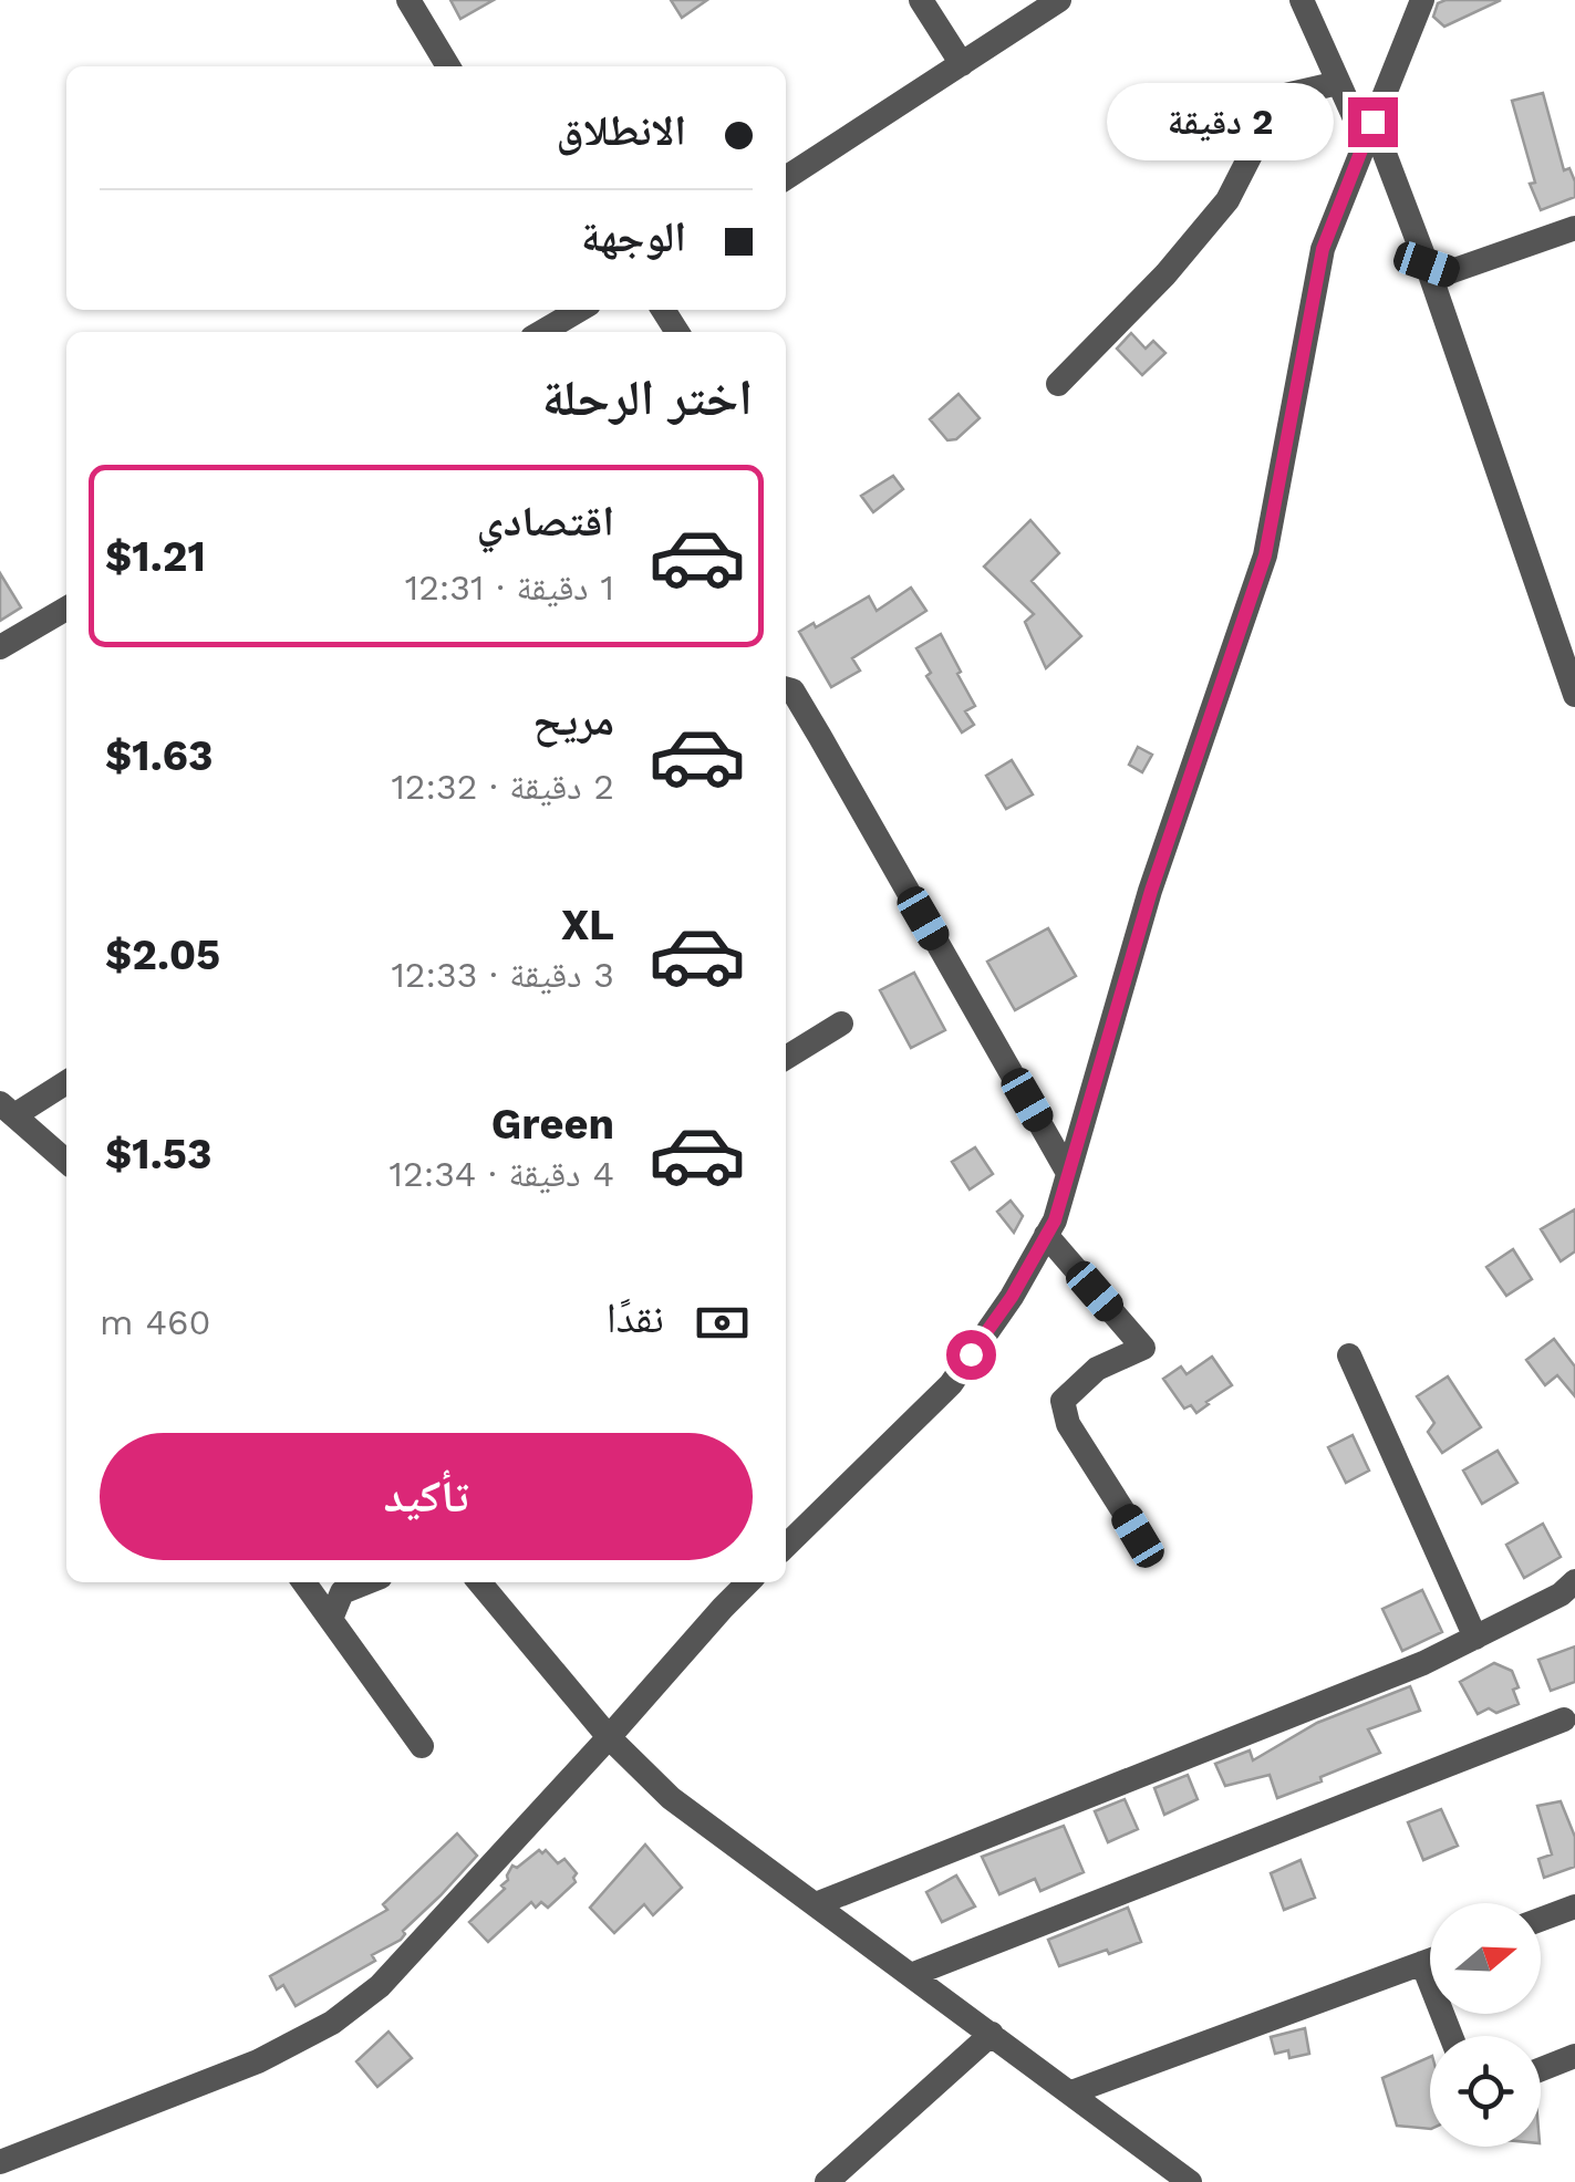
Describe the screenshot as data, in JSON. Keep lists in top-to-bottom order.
{
  "north": "right",
  "page": {
    "banner": ["الانطلاق", "الوجهة"],
    "bubble": "2 دقيقة",
    "heading": "اختر الرحلة",
    "list": [
      {
        "name": "اقتصادي",
        "note": "1 دقيقة · 12:31",
        "value": "$1.21"
      },
      {
        "name": "مريح",
        "note": "2 دقيقة · 12:32",
        "value": "$1.63"
      },
      {
        "name": "XL",
        "note": "3 دقيقة · 12:33",
        "value": "$2.05"
      },
      {
        "name": "Green",
        "note": "4 دقيقة · 12:34",
        "value": "$1.53"
      }
    ],
    "pay": ["نقدًا", "460 m"],
    "buttons": "تأكيد"
  }
}
